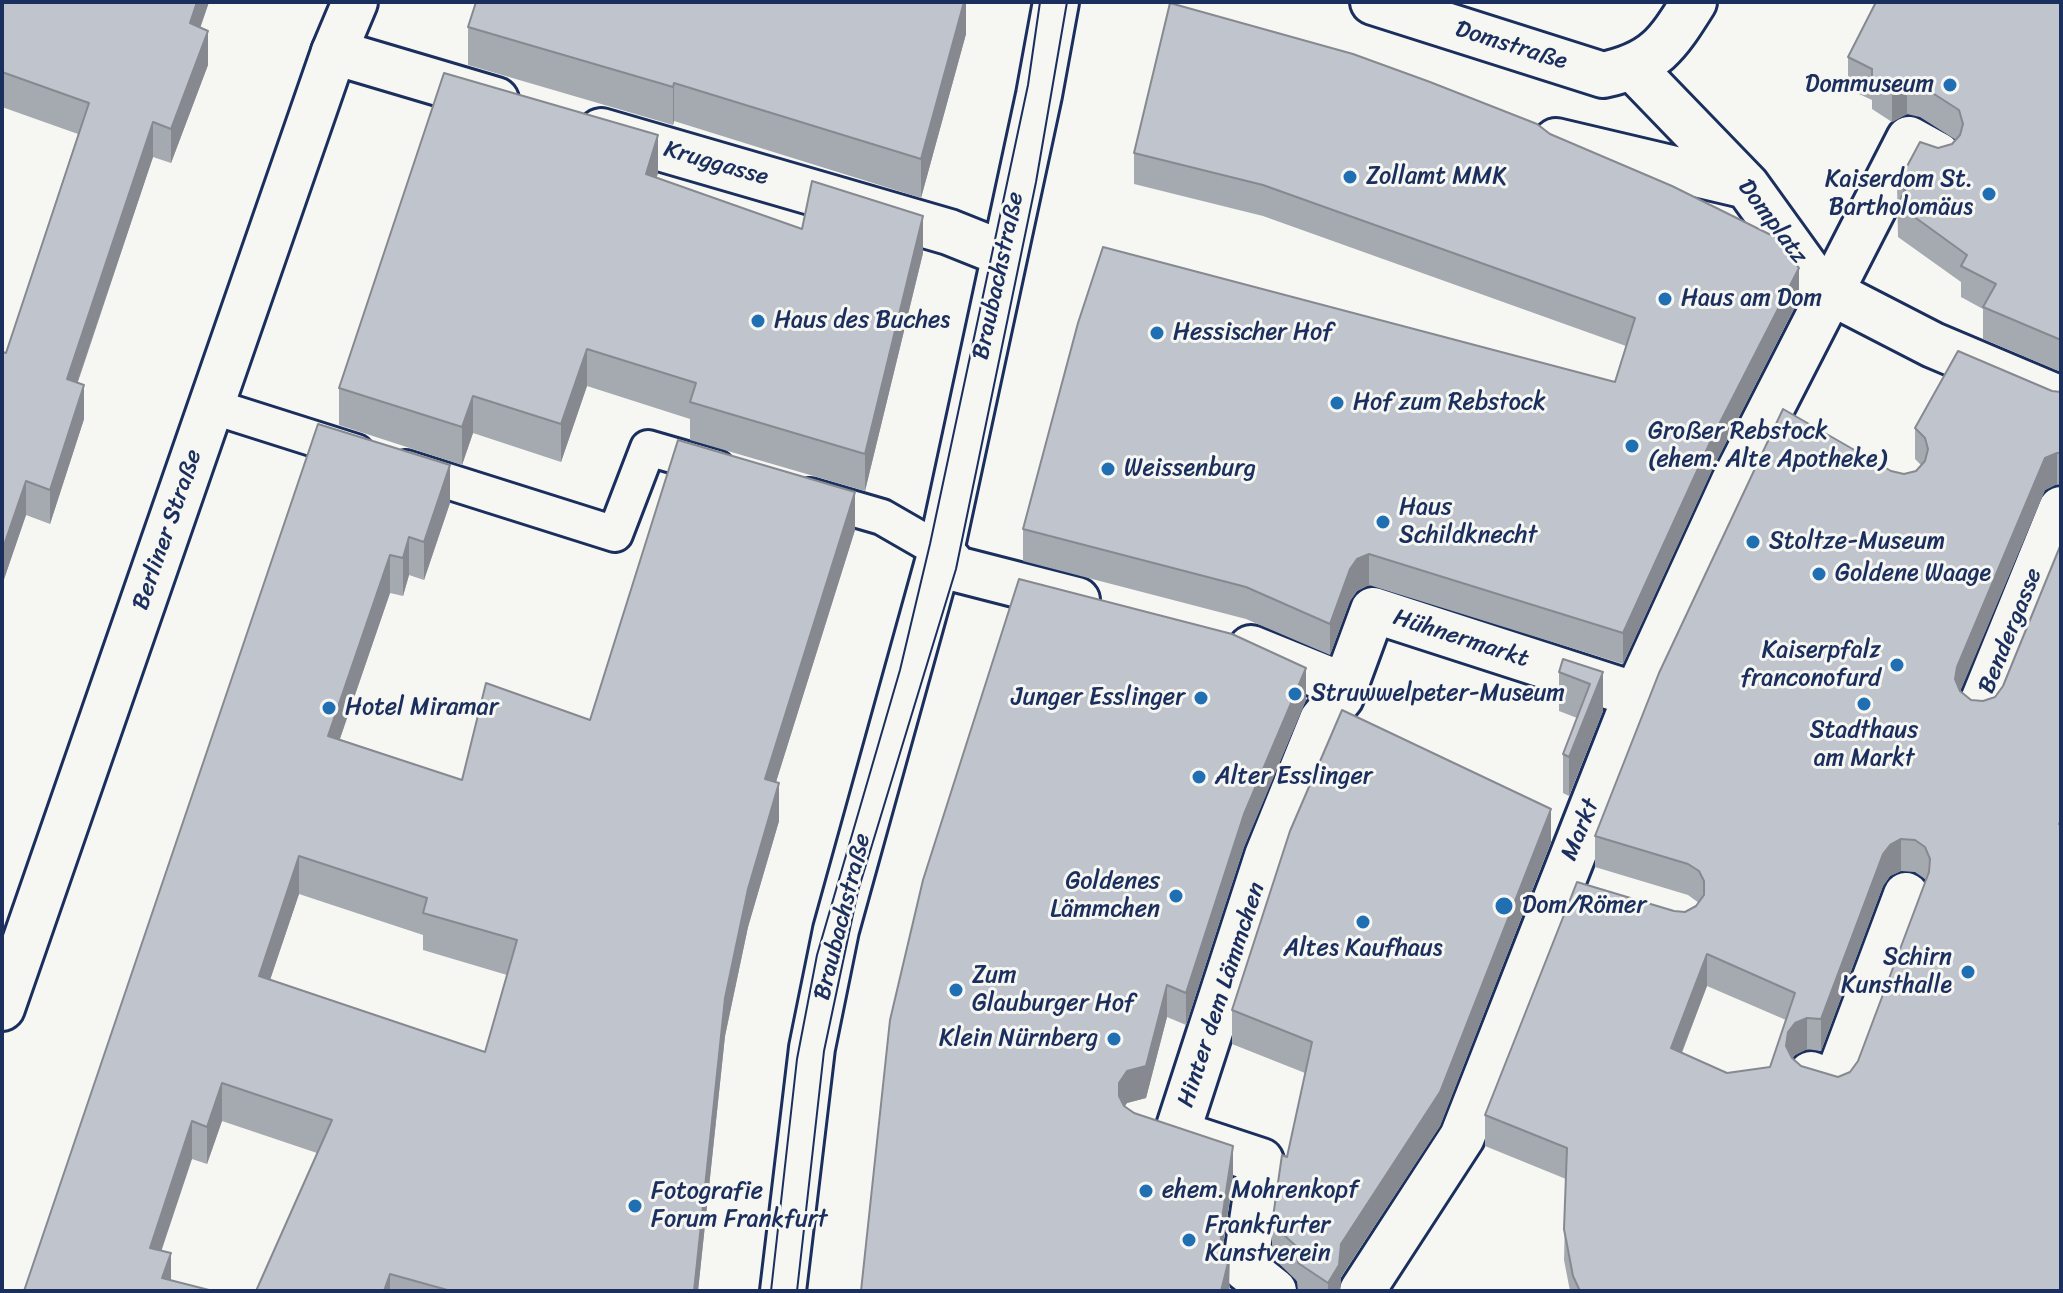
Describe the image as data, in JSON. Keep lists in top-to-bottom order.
{
  "streets": {
    "street": [
      "Domstraße",
      "Kruggasse",
      "Domplatz",
      "Braubachstraße",
      "Berliner Straße",
      "Bendergasse",
      "Hühnermarkt",
      "Markt",
      "Hinter dem Lämmchen"
    ]
  },
  "crossings": [
    ["Domstraße", "Domplatz"],
    ["Kruggasse", "Braubachstraße"],
    ["Kruggasse", "Berliner Straße"],
    ["Domplatz", "Markt"],
    ["Hühnermarkt", "Markt"],
    ["Hühnermarkt", "Hinter dem Lämmchen"]
  ],
  "places": [
    "Dommuseum",
    "Zollamt MMK",
    "Kaiserdom St. Bartholomäus",
    "Haus am Dom",
    "Haus des Buches",
    "Hessischer Hof",
    "Hof zum Rebstock",
    "Großer Rebstock (ehem. Alte Apotheke)",
    "Weissenburg",
    "Haus Schildknecht",
    "Stoltze-Museum",
    "Goldene Waage",
    "Kaiserpfalz franconofurd",
    "Struwwelpeter-Museum",
    "Junger Esslinger",
    "Stadthaus am Markt",
    "Hotel Miramar",
    "Alter Esslinger",
    "Goldenes Lämmchen",
    "Dom/Römer",
    "Altes Kaufhaus",
    "Schirn Kunsthalle",
    "Zum Glauburger Hof",
    "Klein Nürnberg",
    "ehem. Mohrenkopf",
    "Fotografie Forum Frankfurt",
    "Frankfurter Kunstverein"
  ]
}
